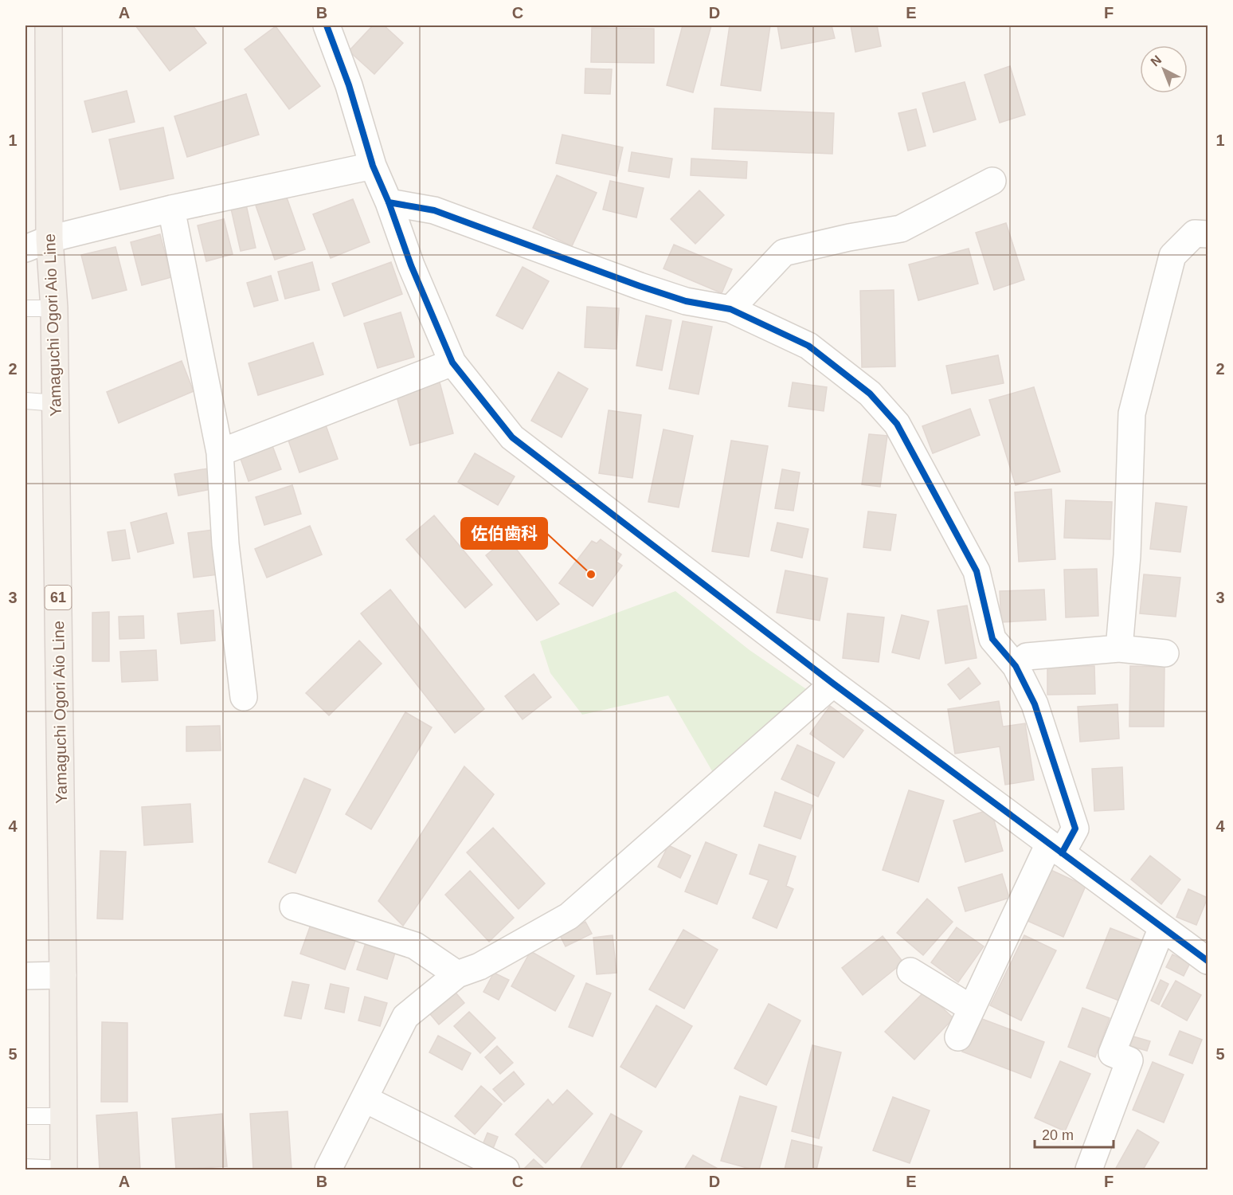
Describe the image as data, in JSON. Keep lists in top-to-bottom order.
{
  "streets": {
    "main road": ["Yamaguchi Ogori Aio Line", "61"]
  },
  "places": ["佐伯歯科"],
  "scale_bar": "20 m",
  "north": "top left",
  "grid": {
    "columns": [
      "A",
      "B",
      "C",
      "D",
      "E",
      "F"
    ],
    "rows": [
      "1",
      "2",
      "3",
      "4",
      "5"
    ]
  }
}
